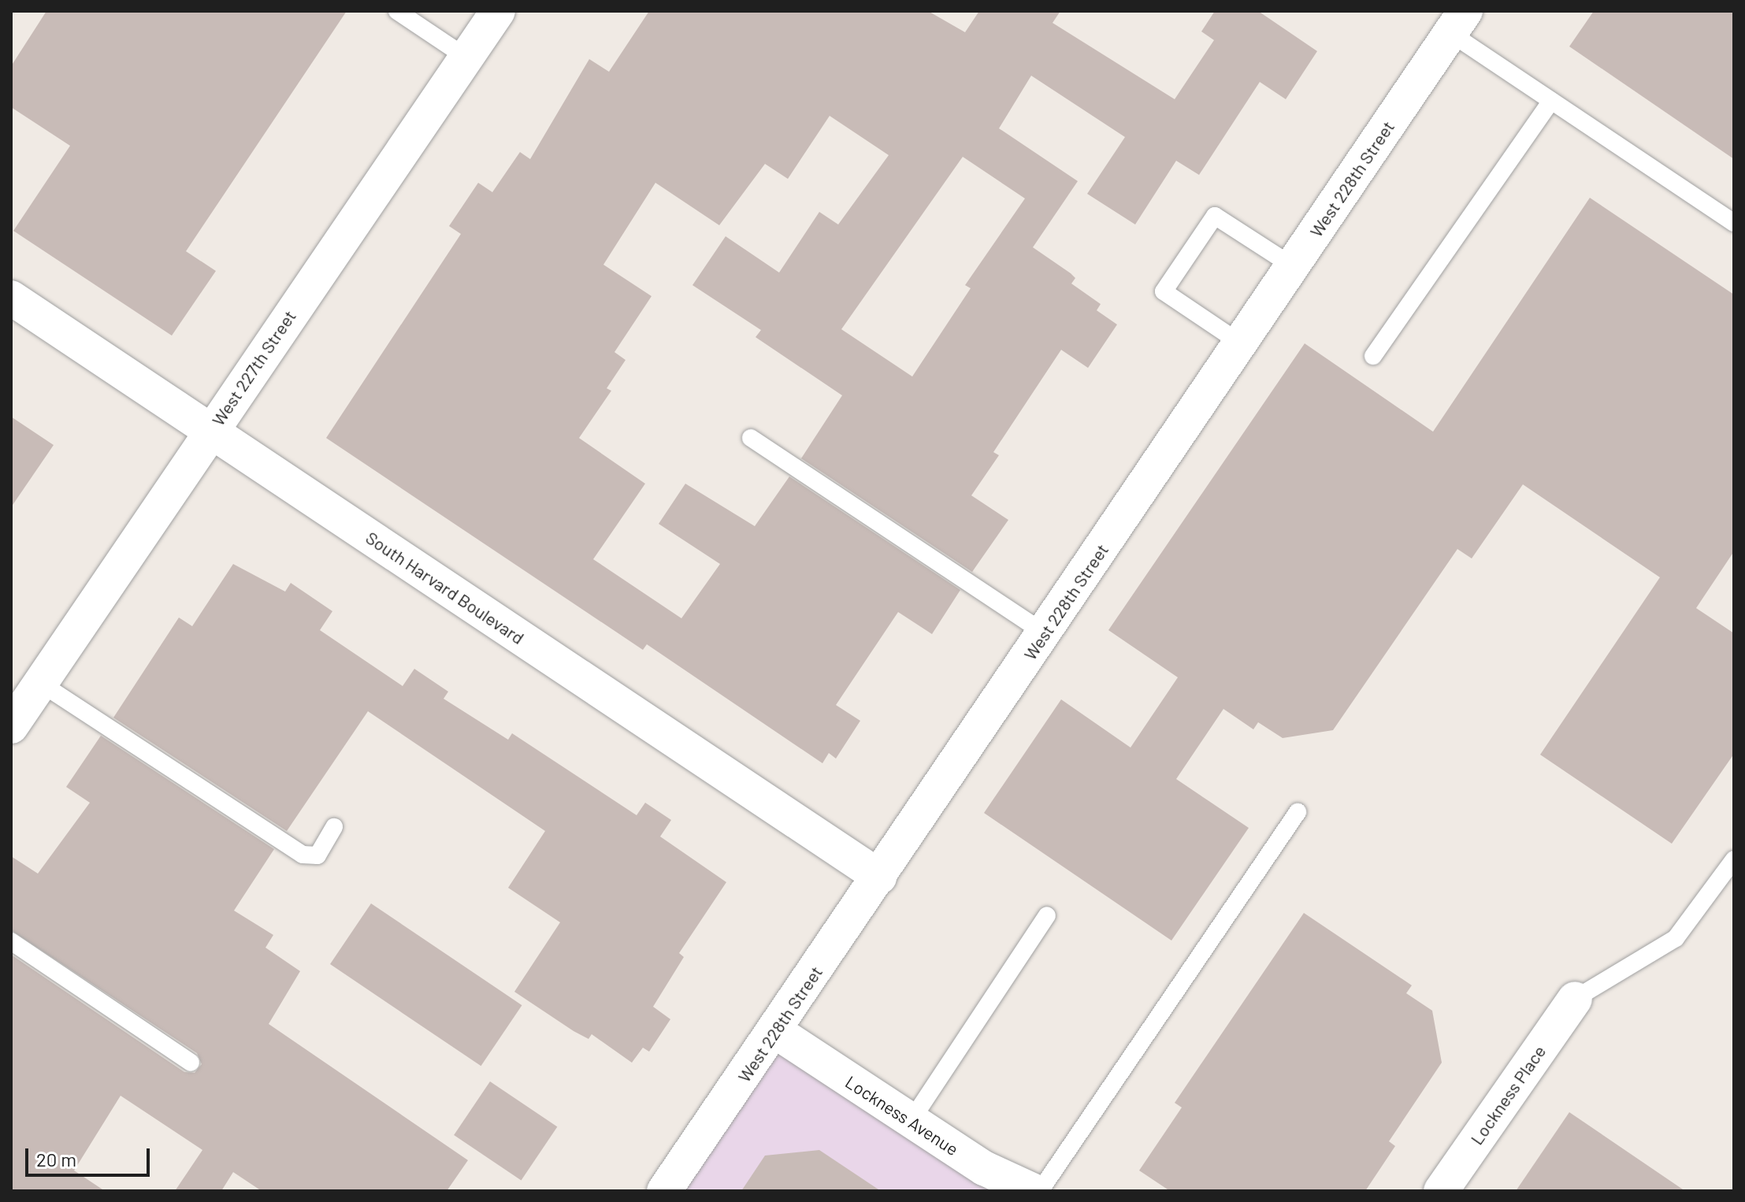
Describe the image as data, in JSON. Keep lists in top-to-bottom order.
{
  "streets": {
    "street": [
      "West 228th Street",
      "West 227th Street",
      "South Harvard Boulevard",
      "Lockness Place",
      "Lockness Avenue"
    ]
  },
  "crossings": [
    ["West 228th Street", "South Harvard Boulevard"],
    ["West 228th Street", "Lockness Avenue"],
    ["West 227th Street", "South Harvard Boulevard"]
  ],
  "scale_bar": "20 m"
}
